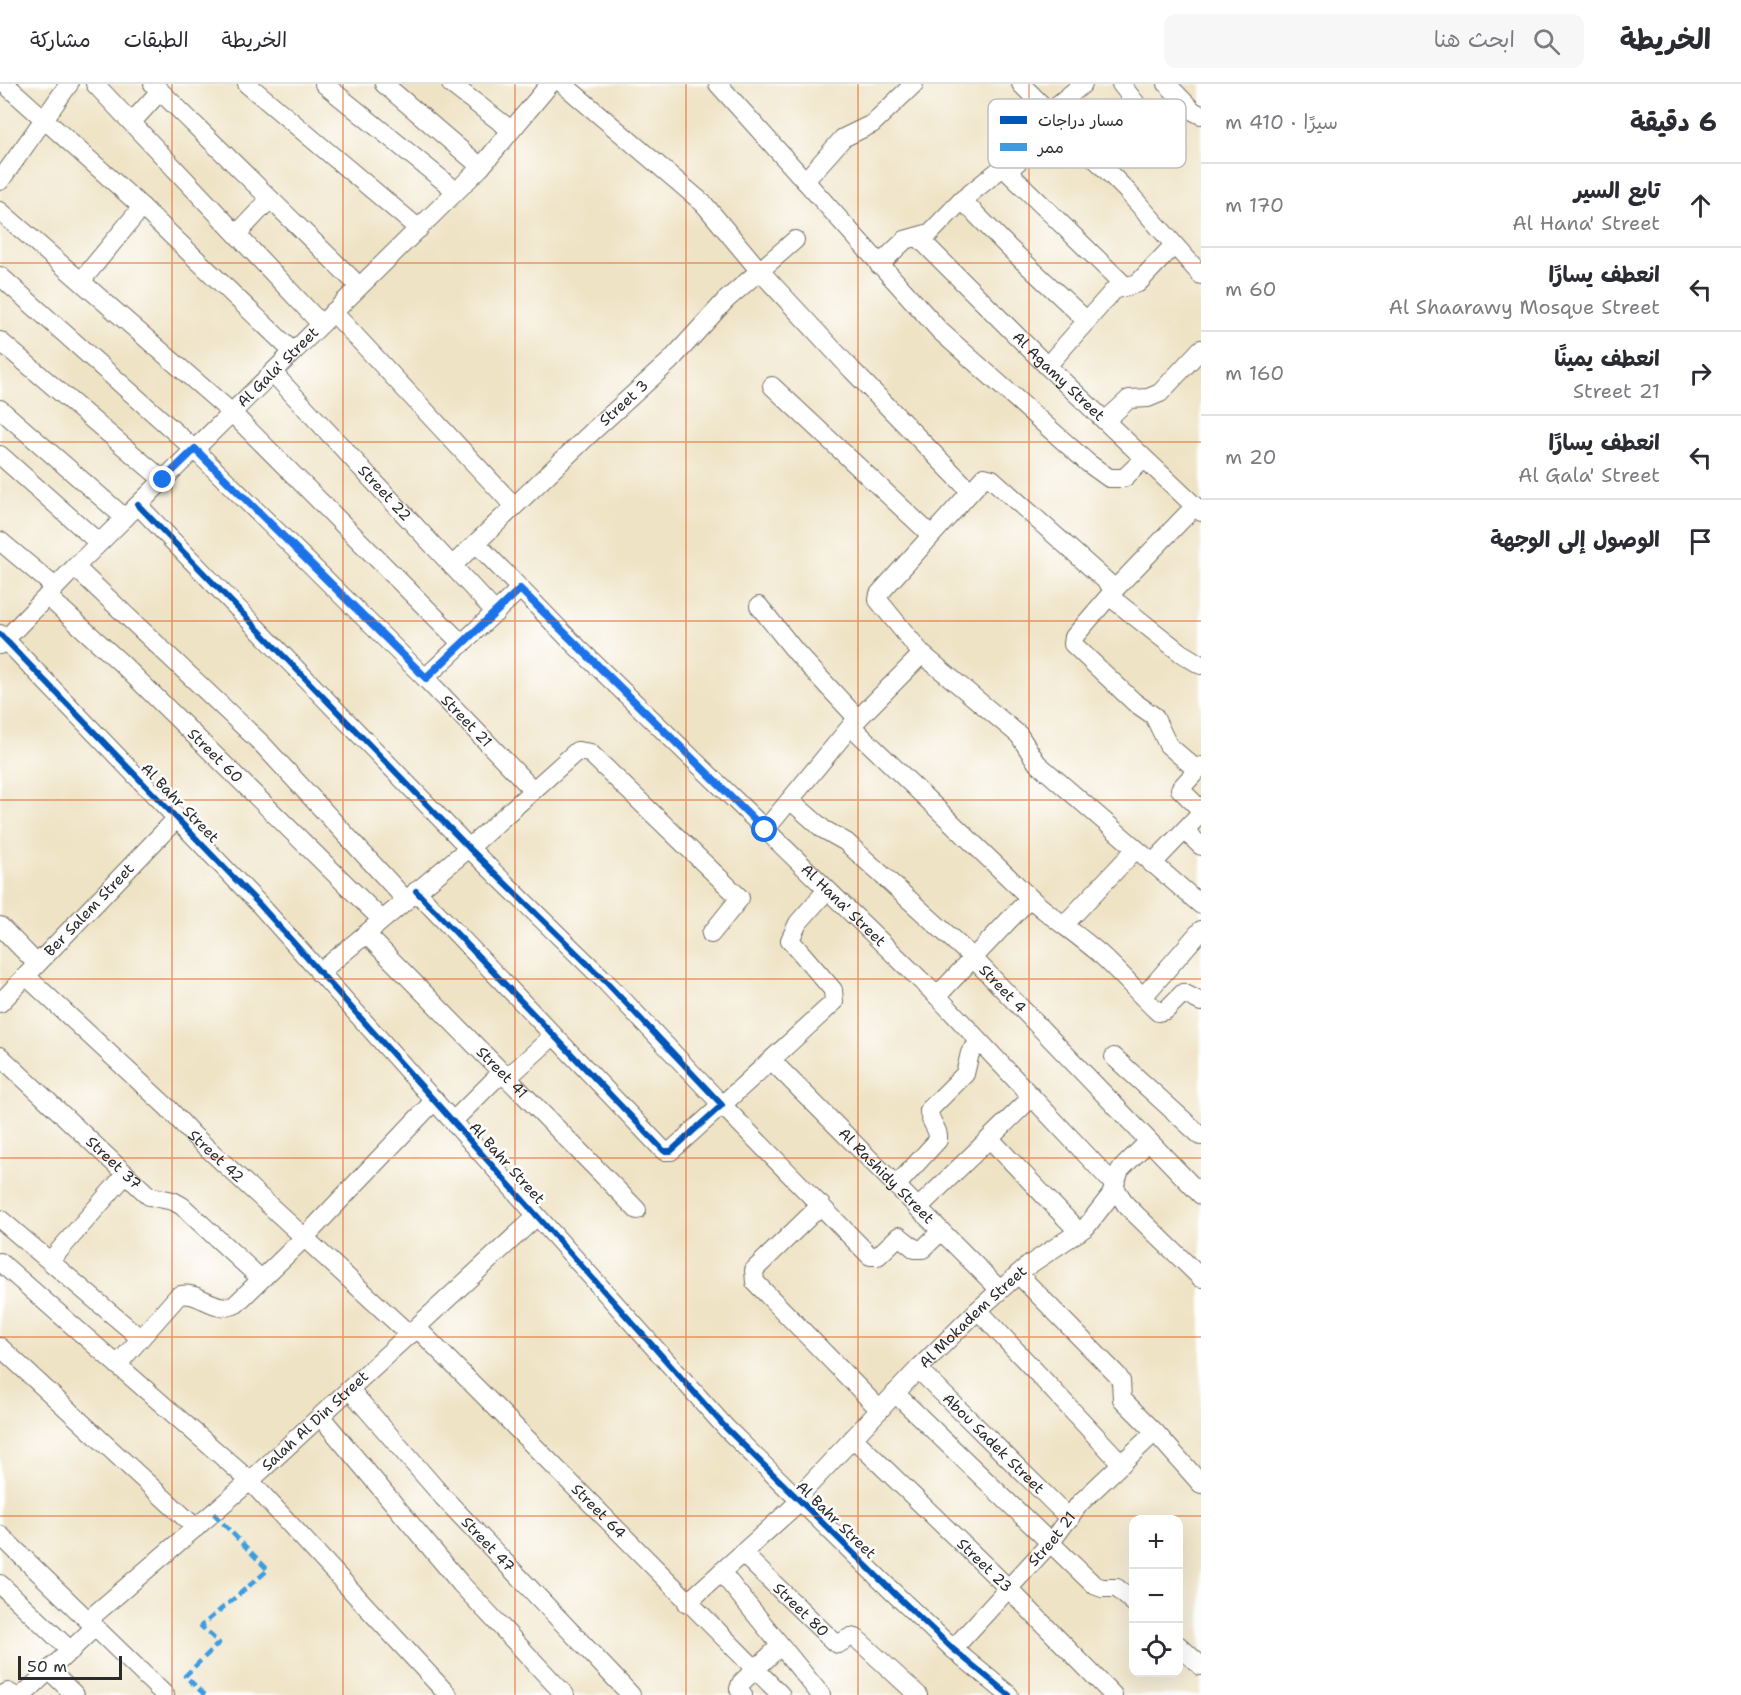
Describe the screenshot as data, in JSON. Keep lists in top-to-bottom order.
{
  "streets": {
    "street": [
      "Al Gala' Street",
      "Al Agamy Street",
      "Street 3",
      "Street 22",
      "Street 21",
      "Street 60",
      "Al Bahr Street",
      "Al Hana' Street",
      "Ber Salem Street",
      "Street 4",
      "Street 41",
      "Street 42",
      "Street 37",
      "Al Rashidy Street",
      "Al Mokadem Street",
      "Salah Al Din Street",
      "Abou Sadek Street",
      "Street 64",
      "Street 47",
      "Street 23",
      "Street 80"
    ]
  },
  "crossings": [
    ["Al Gala' Street", "Street 22"],
    ["Al Gala' Street", "Street 21"],
    ["Al Gala' Street", "Street 60"],
    ["Al Gala' Street", "Al Bahr Street"],
    ["Street 3", "Street 22"],
    ["Street 3", "Al Hana' Street"],
    ["Street 21", "Al Bahr Street"],
    ["Street 21", "Abou Sadek Street"],
    ["Street 21", "Street 23"],
    ["Al Bahr Street", "Ber Salem Street"],
    ["Al Bahr Street", "Al Mokadem Street"],
    ["Al Bahr Street", "Salah Al Din Street"],
    ["Al Hana' Street", "Al Mokadem Street"],
    ["Ber Salem Street", "Street 42"],
    ["Street 4", "Al Mokadem Street"],
    ["Street 42", "Salah Al Din Street"],
    ["Street 42", "Street 64"],
    ["Al Rashidy Street", "Al Mokadem Street"],
    ["Al Mokadem Street", "Abou Sadek Street"],
    ["Al Mokadem Street", "Street 64"],
    ["Al Mokadem Street", "Street 23"],
    ["Al Mokadem Street", "Street 80"],
    ["Salah Al Din Street", "Street 64"],
    ["Salah Al Din Street", "Street 47"]
  ],
  "legend": ["مسار دراجات", "ممر"],
  "scale_bar": "50 m",
  "page": {
    "header": "الخريطة",
    "search": "ابحث هنا",
    "nav": ["الخريطة", "الطبقات", "مشاركة"],
    "heading": ["6 دقيقة", "سيرًا · 410 m"],
    "list": [
      ["تابع السير", "Al Hana' Street", "170 m"],
      ["انعطف يسارًا", "Al Shaarawy Mosque Street", "60 m"],
      ["انعطف يمينًا", "Street 21", "160 m"],
      ["انعطف يسارًا", "Al Gala' Street", "20 m"],
      "الوصول إلى الوجهة"
    ],
    "map_buttons": ["+", "−"],
    "scale": "50 m"
  }
}
